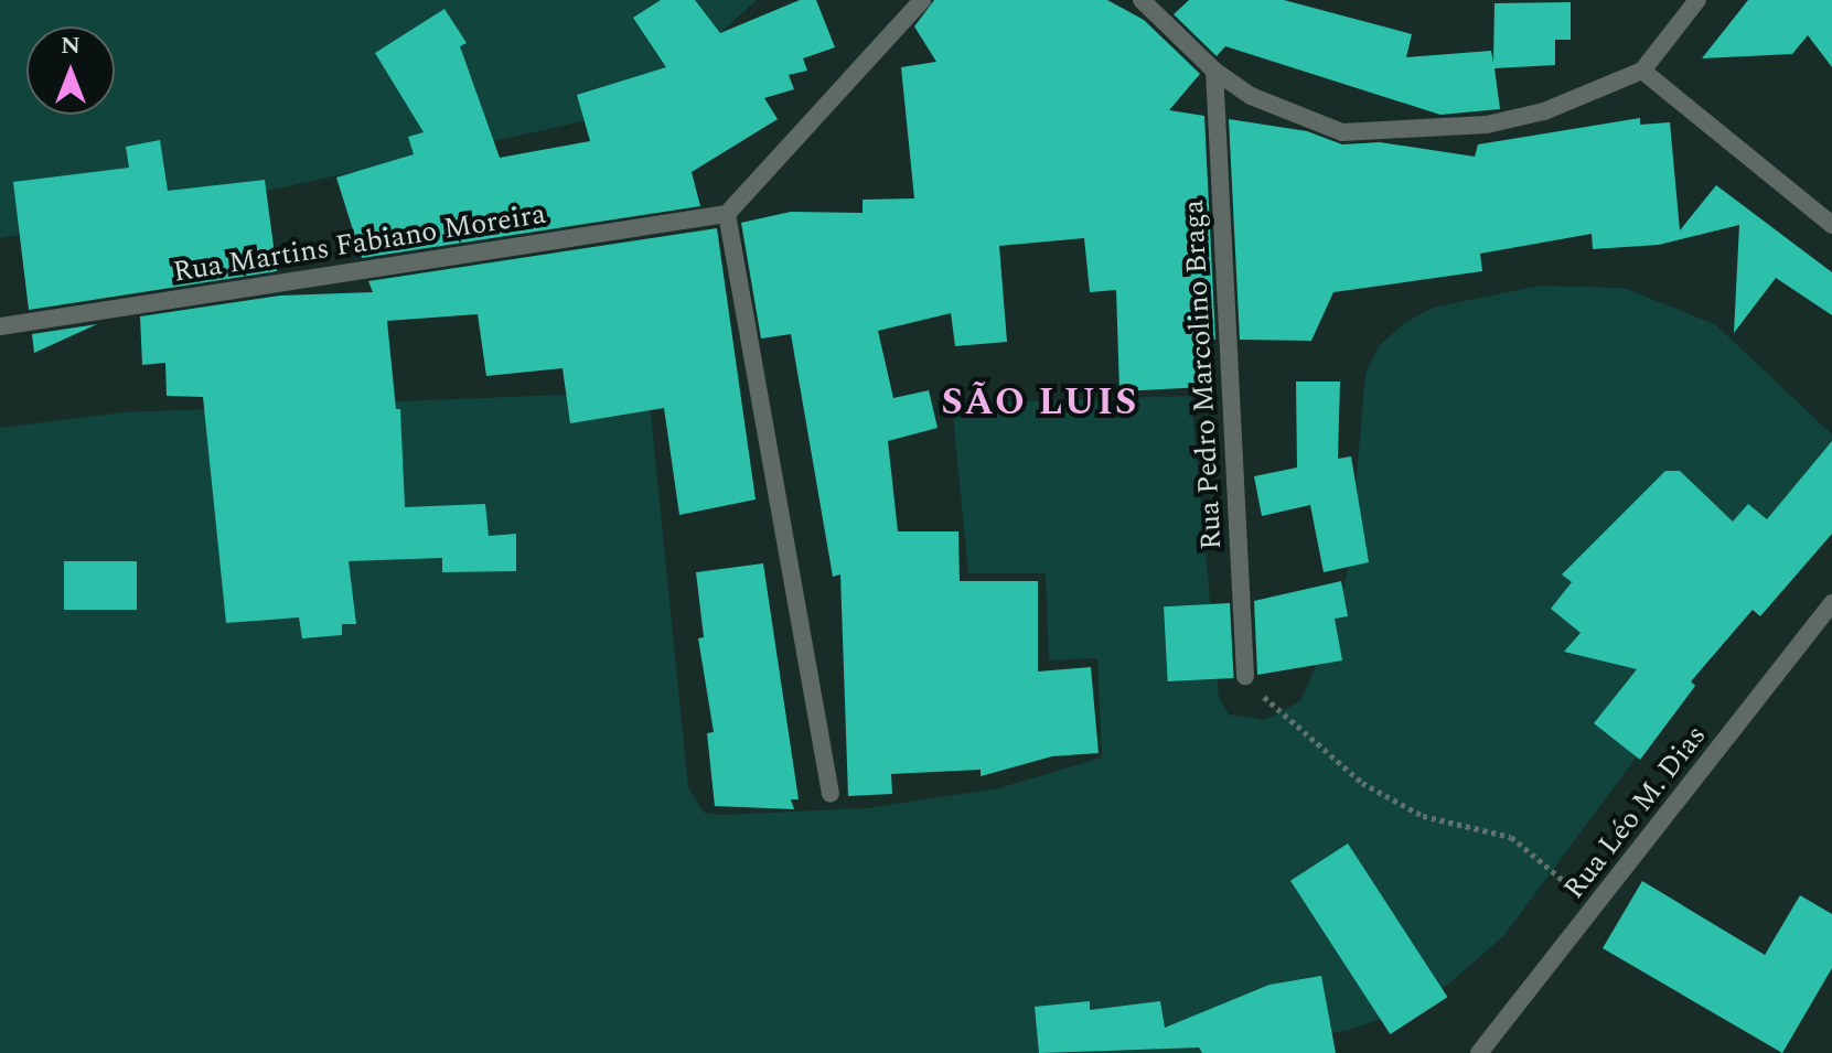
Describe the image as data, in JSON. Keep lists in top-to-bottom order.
{
  "streets": {
    "street": ["Rua Martins Fabiano Moreira", "Rua Pedro Marcolino Braga", "Rua Léo M. Dias"]
  },
  "districts": ["SÃO LUIS"],
  "north": "top"
}
